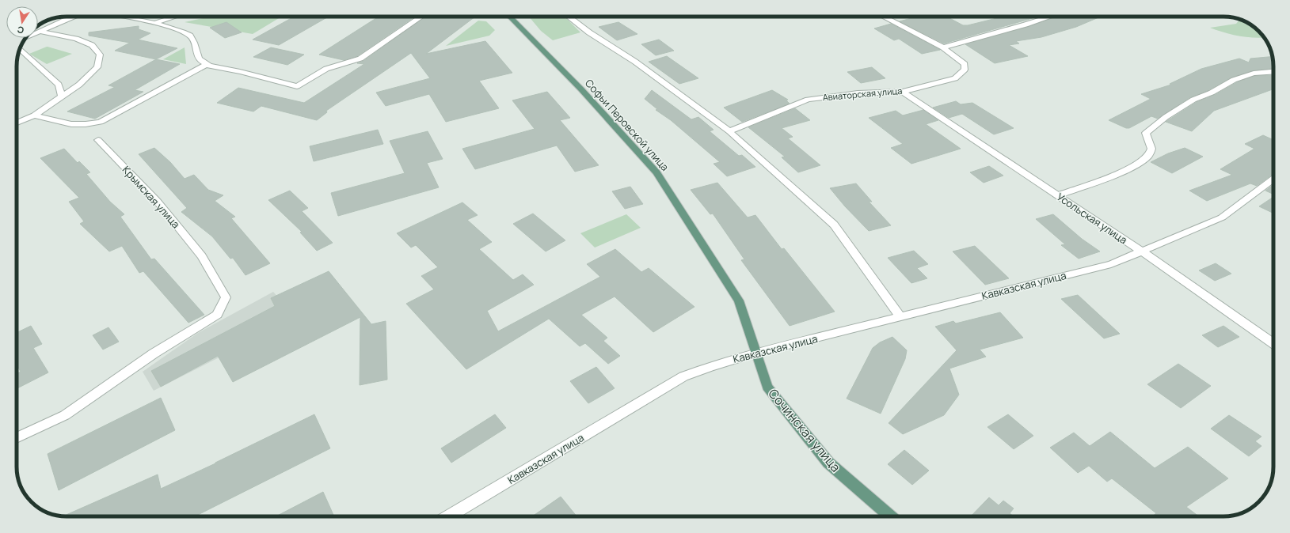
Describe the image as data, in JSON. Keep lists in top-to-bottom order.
{
  "streets": {
    "main road": ["Софьи Перовской улица", "Сочинская улица"],
    "street": [
      "Авиаторская улица",
      "Крымская улица",
      "Усольская улица",
      "Кавказская улица"
    ]
  },
  "crossings": [
    ["Авиаторская улица", "Усольская улица"],
    ["Софьи Перовской улица", "Кавказская улица"],
    ["Софьи Перовской улица", "Сочинская улица"],
    ["Усольская улица", "Кавказская улица"],
    ["Кавказская улица", "Сочинская улица"]
  ],
  "north": "bottom"
}
